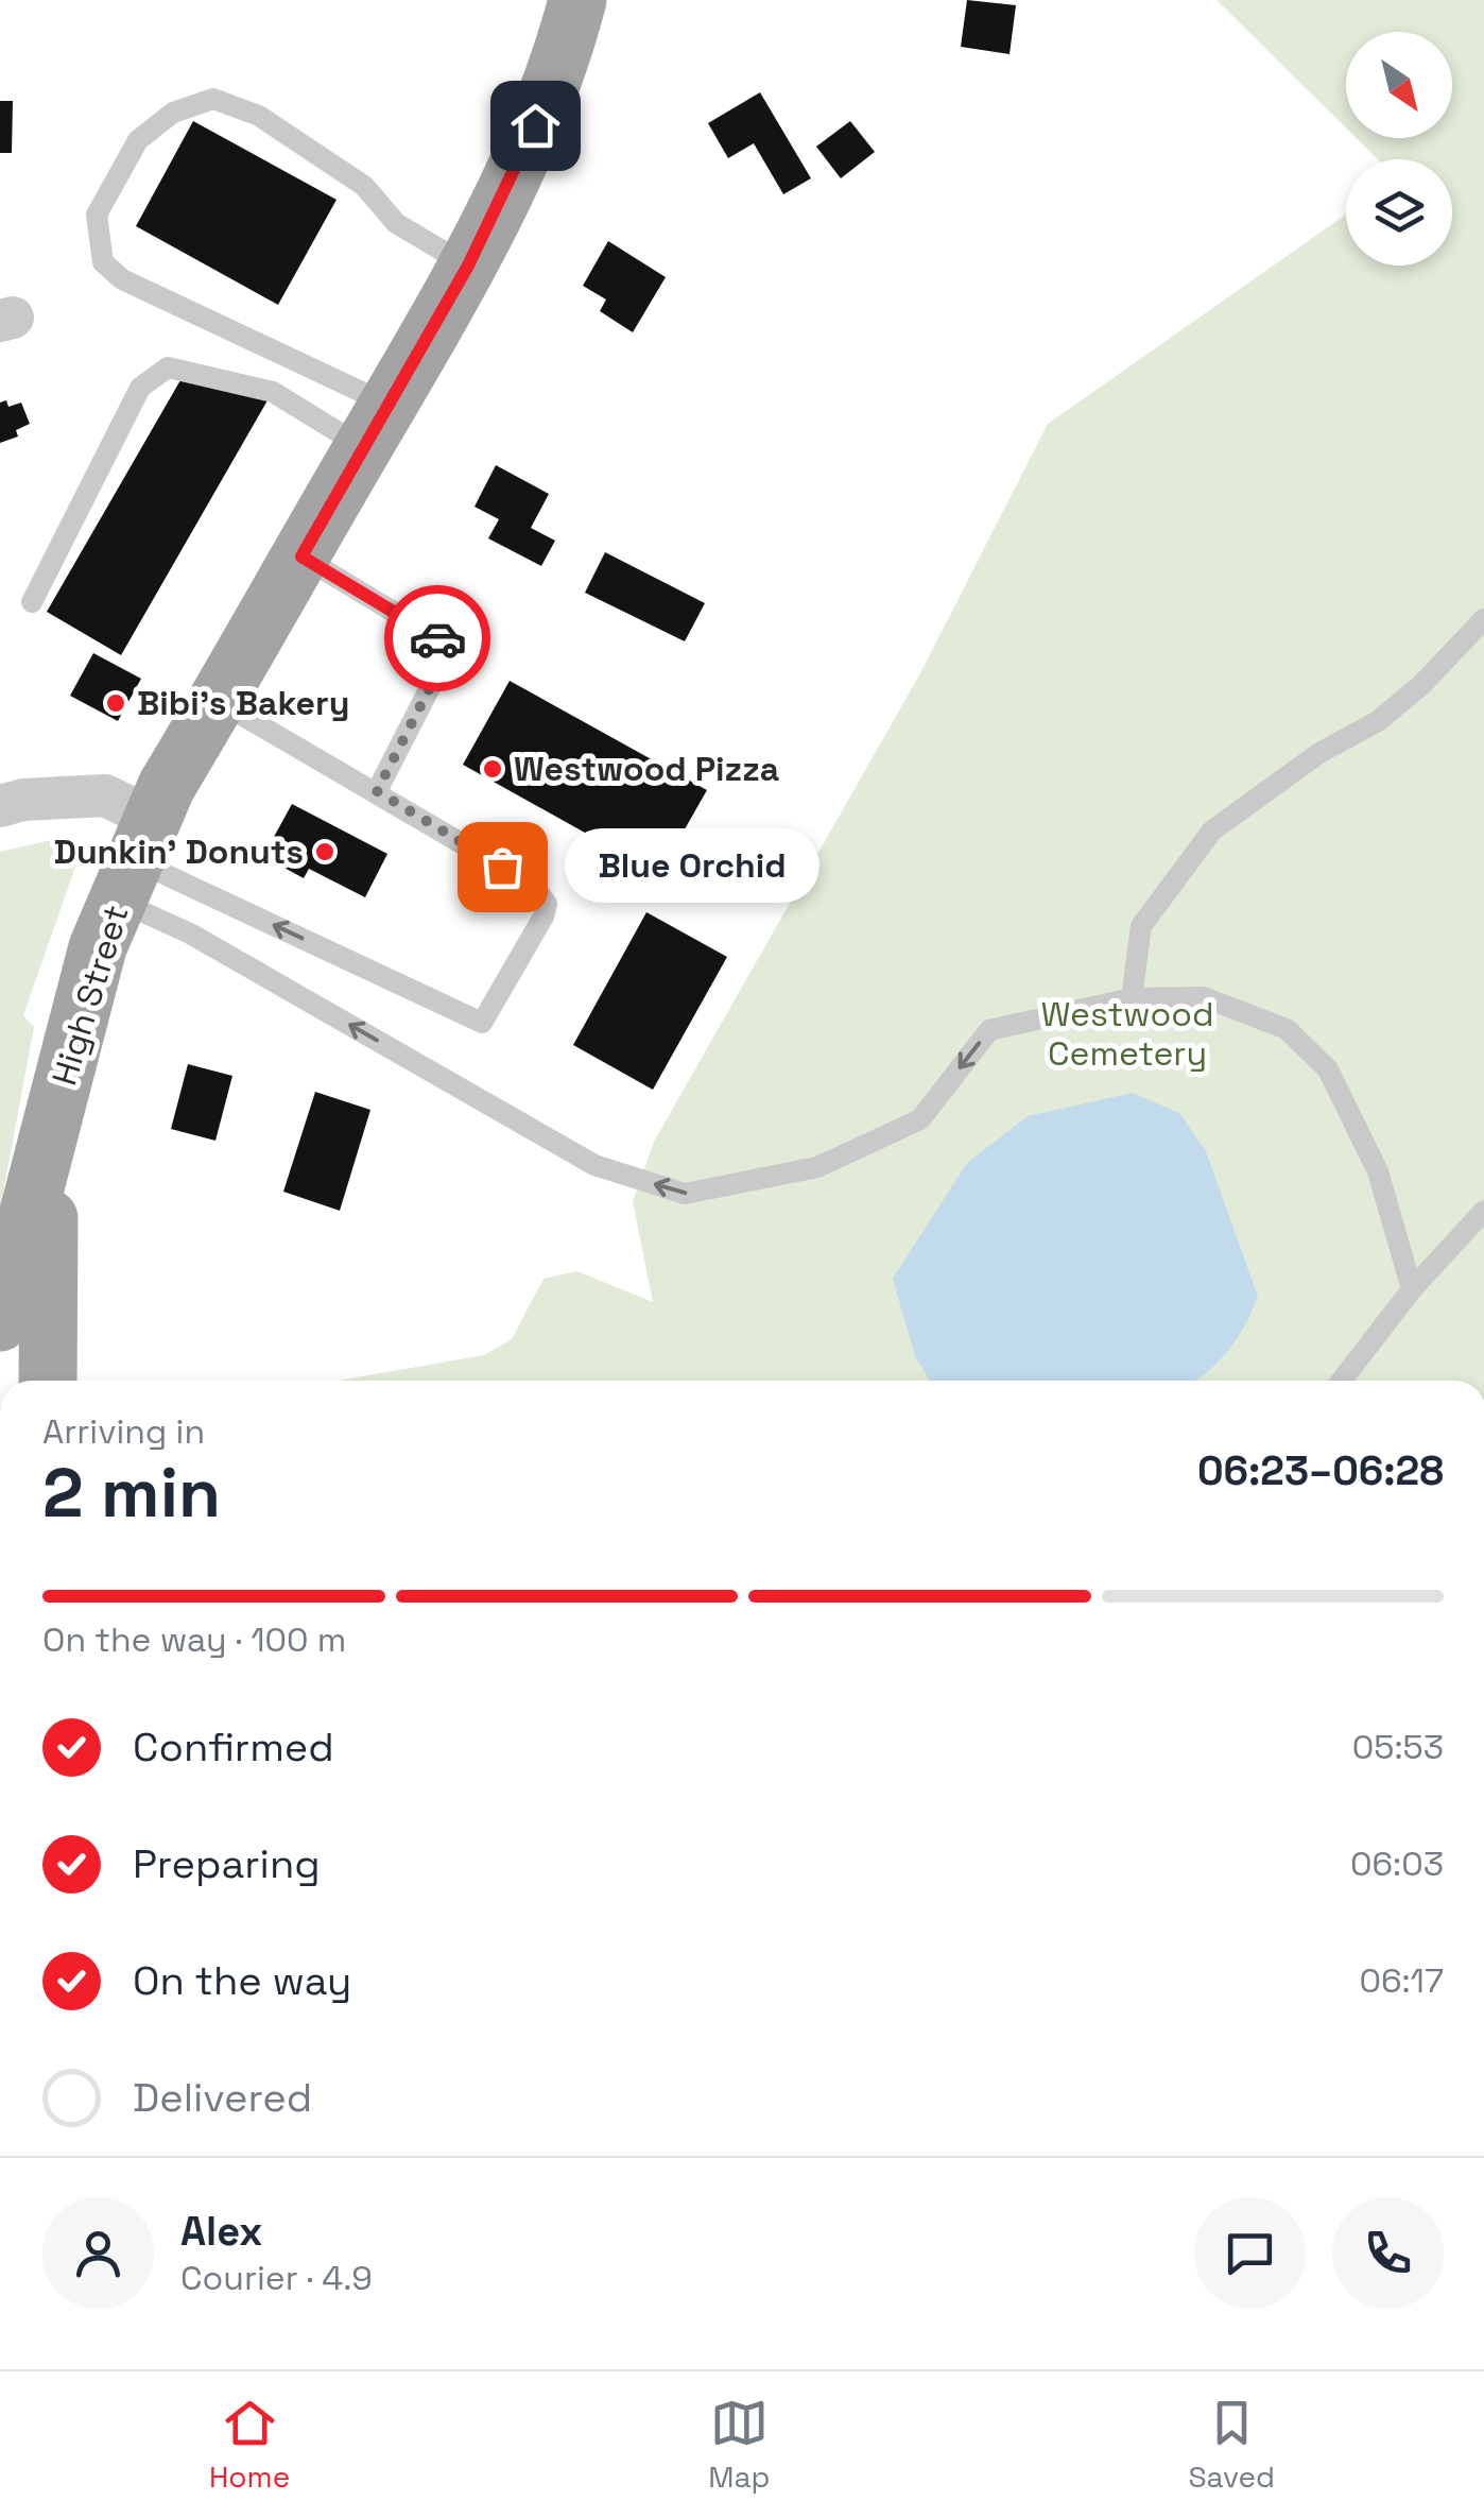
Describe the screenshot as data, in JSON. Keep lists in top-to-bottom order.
{
  "streets": {
    "main road": ["High Street"]
  },
  "parks": ["Westwood Cemetery"],
  "places": [
    "Bibi's Bakery",
    "Westwood Pizza",
    "Dunkin' Donuts",
    "Blue Orchid"
  ],
  "north": "bottom right",
  "page": {
    "bubble": "Blue Orchid",
    "heading": ["2 min", "Arriving in", "06:23–06:28"],
    "panel": ["Alex", "Courier · 4.9"],
    "bar": "On the way · 100 m",
    "list": [
      ["Confirmed", "05:53"],
      ["Preparing", "06:03"],
      ["On the way", "06:17"],
      "Delivered"
    ],
    "tabs": ["Home", "Map", "Saved"]
  }
}
